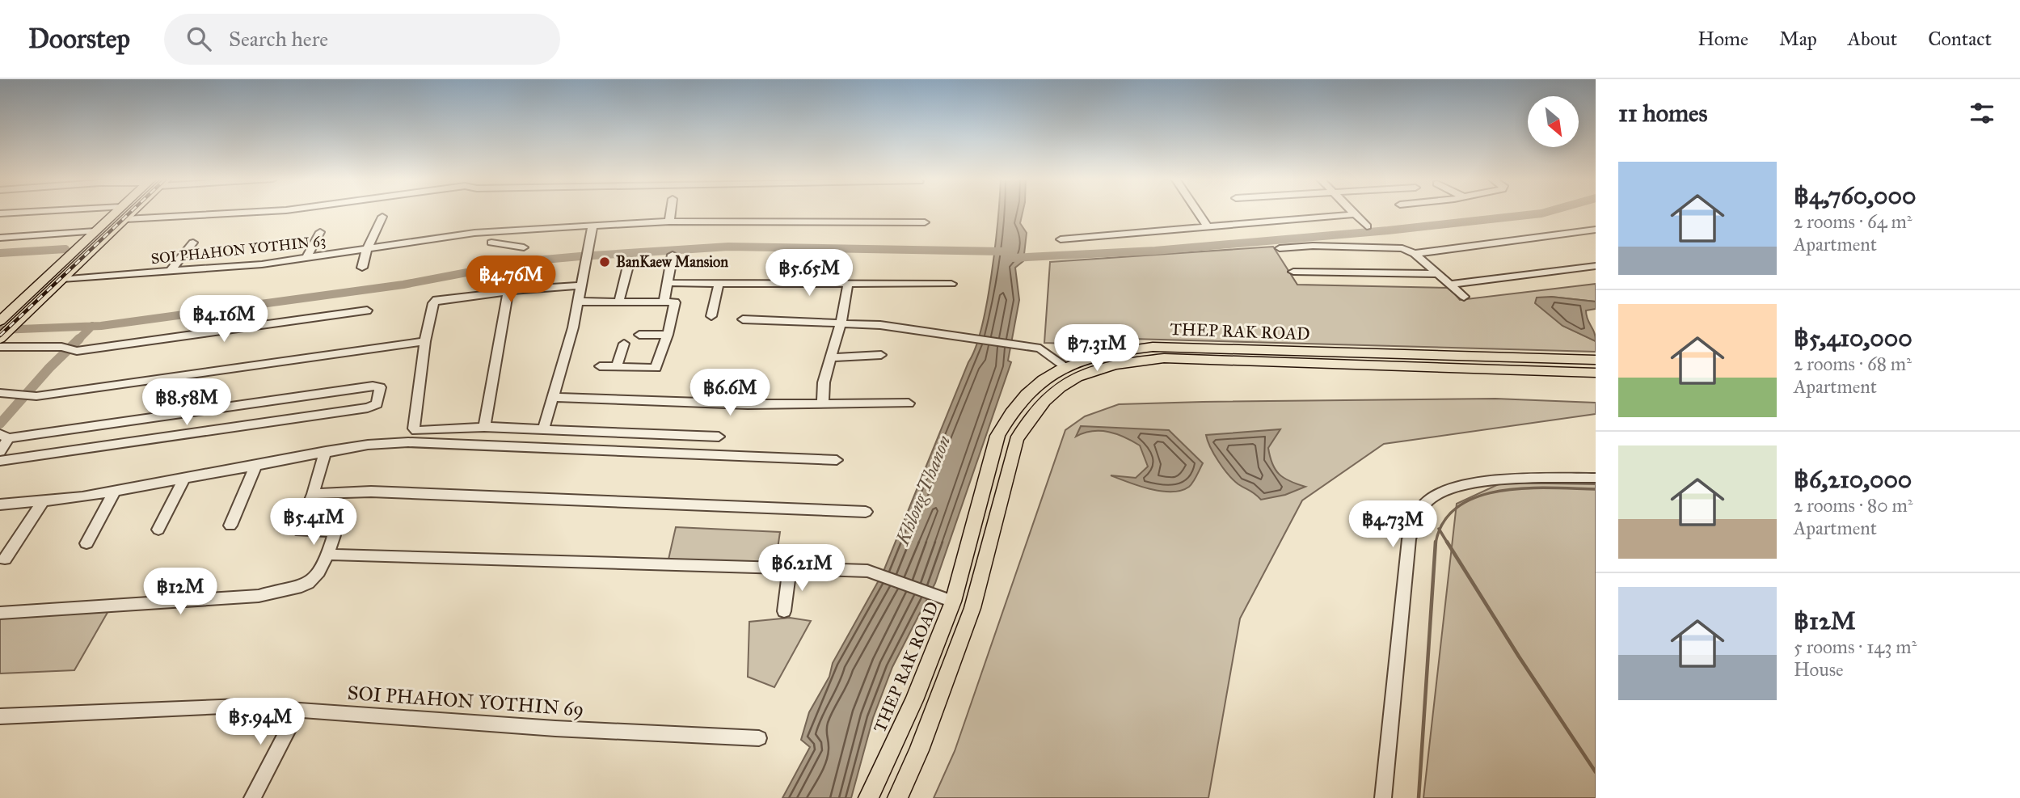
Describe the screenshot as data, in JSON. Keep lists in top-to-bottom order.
{
  "streets": {
    "main road": ["THEP RAK ROAD"],
    "street": ["SOI PHAHON YOTHIN 63", "SOI PHAHON YOTHIN 69"]
  },
  "water": ["Khlong Thanon"],
  "places": ["BanKaew Mansion"],
  "north": "bottom right",
  "page": {
    "header": "Doorstep",
    "search": "Search here",
    "nav": [
      "Home",
      "Map",
      "About",
      "Contact"
    ],
    "heading": "11 homes",
    "list": [
      {
        "name": "฿4,760,000",
        "note": "2 rooms · 64 m² · Apartment"
      },
      {
        "name": "฿5,410,000",
        "note": "2 rooms · 68 m² · Apartment"
      },
      {
        "name": "฿6,210,000",
        "note": "2 rooms · 80 m² · Apartment"
      },
      {
        "name": "฿12M",
        "note": "5 rooms · 143 m² · House"
      }
    ],
    "price": [
      "฿5.65M",
      "฿4.76M",
      "฿4.16M",
      "฿7.31M",
      "฿6.6M",
      "฿8.58M",
      "฿5.41M",
      "฿4.73M",
      "฿6.21M",
      "฿12M",
      "฿5.94M"
    ]
  }
}
